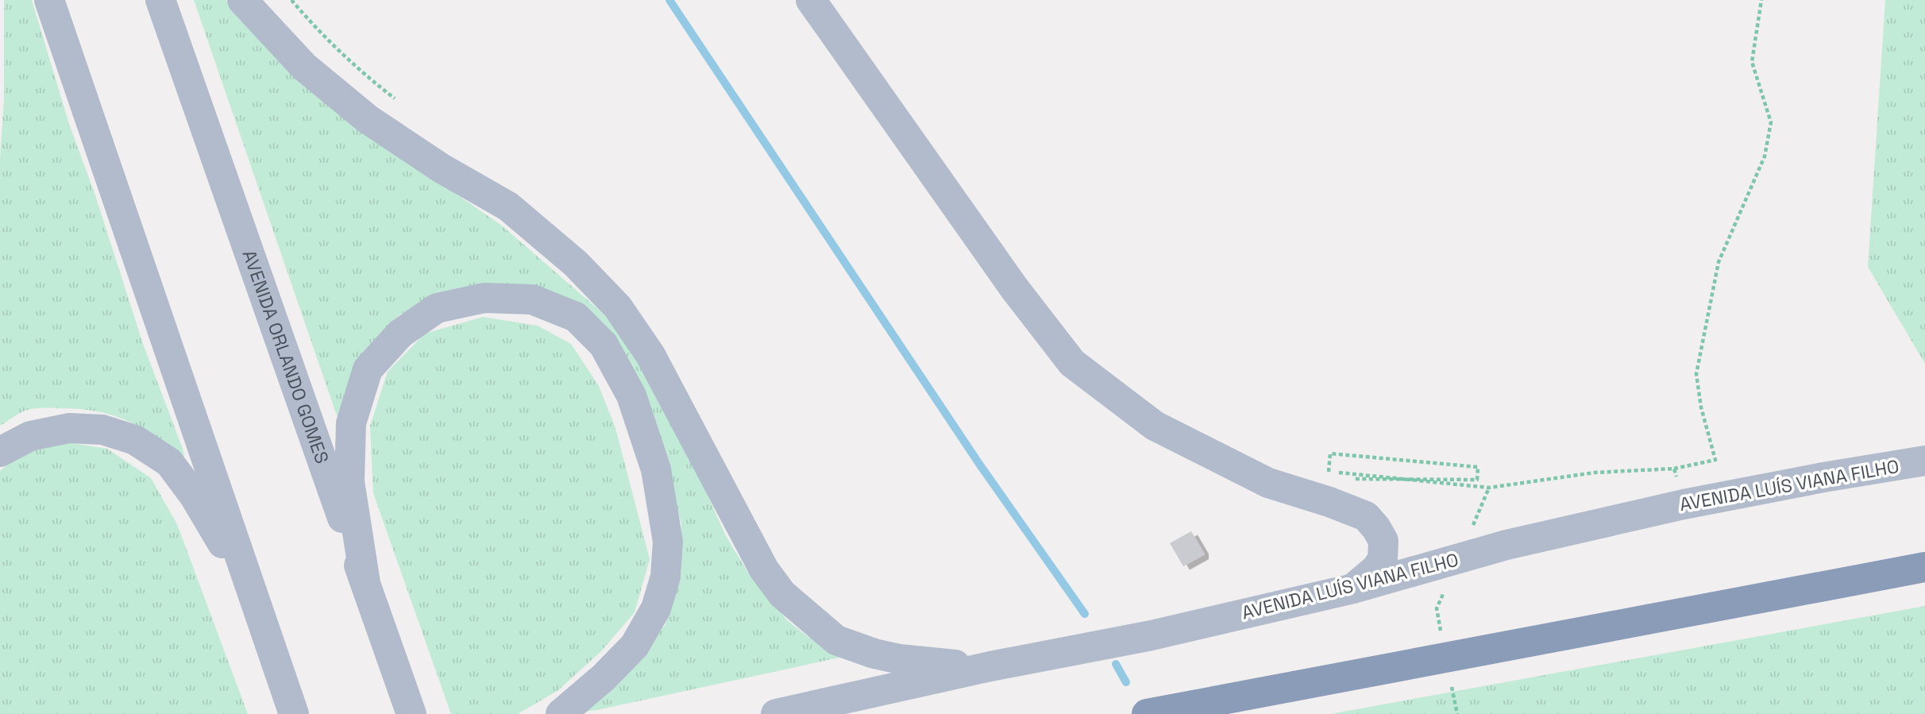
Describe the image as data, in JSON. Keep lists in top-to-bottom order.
{
  "streets": {
    "main road": ["AVENIDA ORLANDO GOMES", "AVENIDA LUÍS VIANA FILHO"]
  }
}
